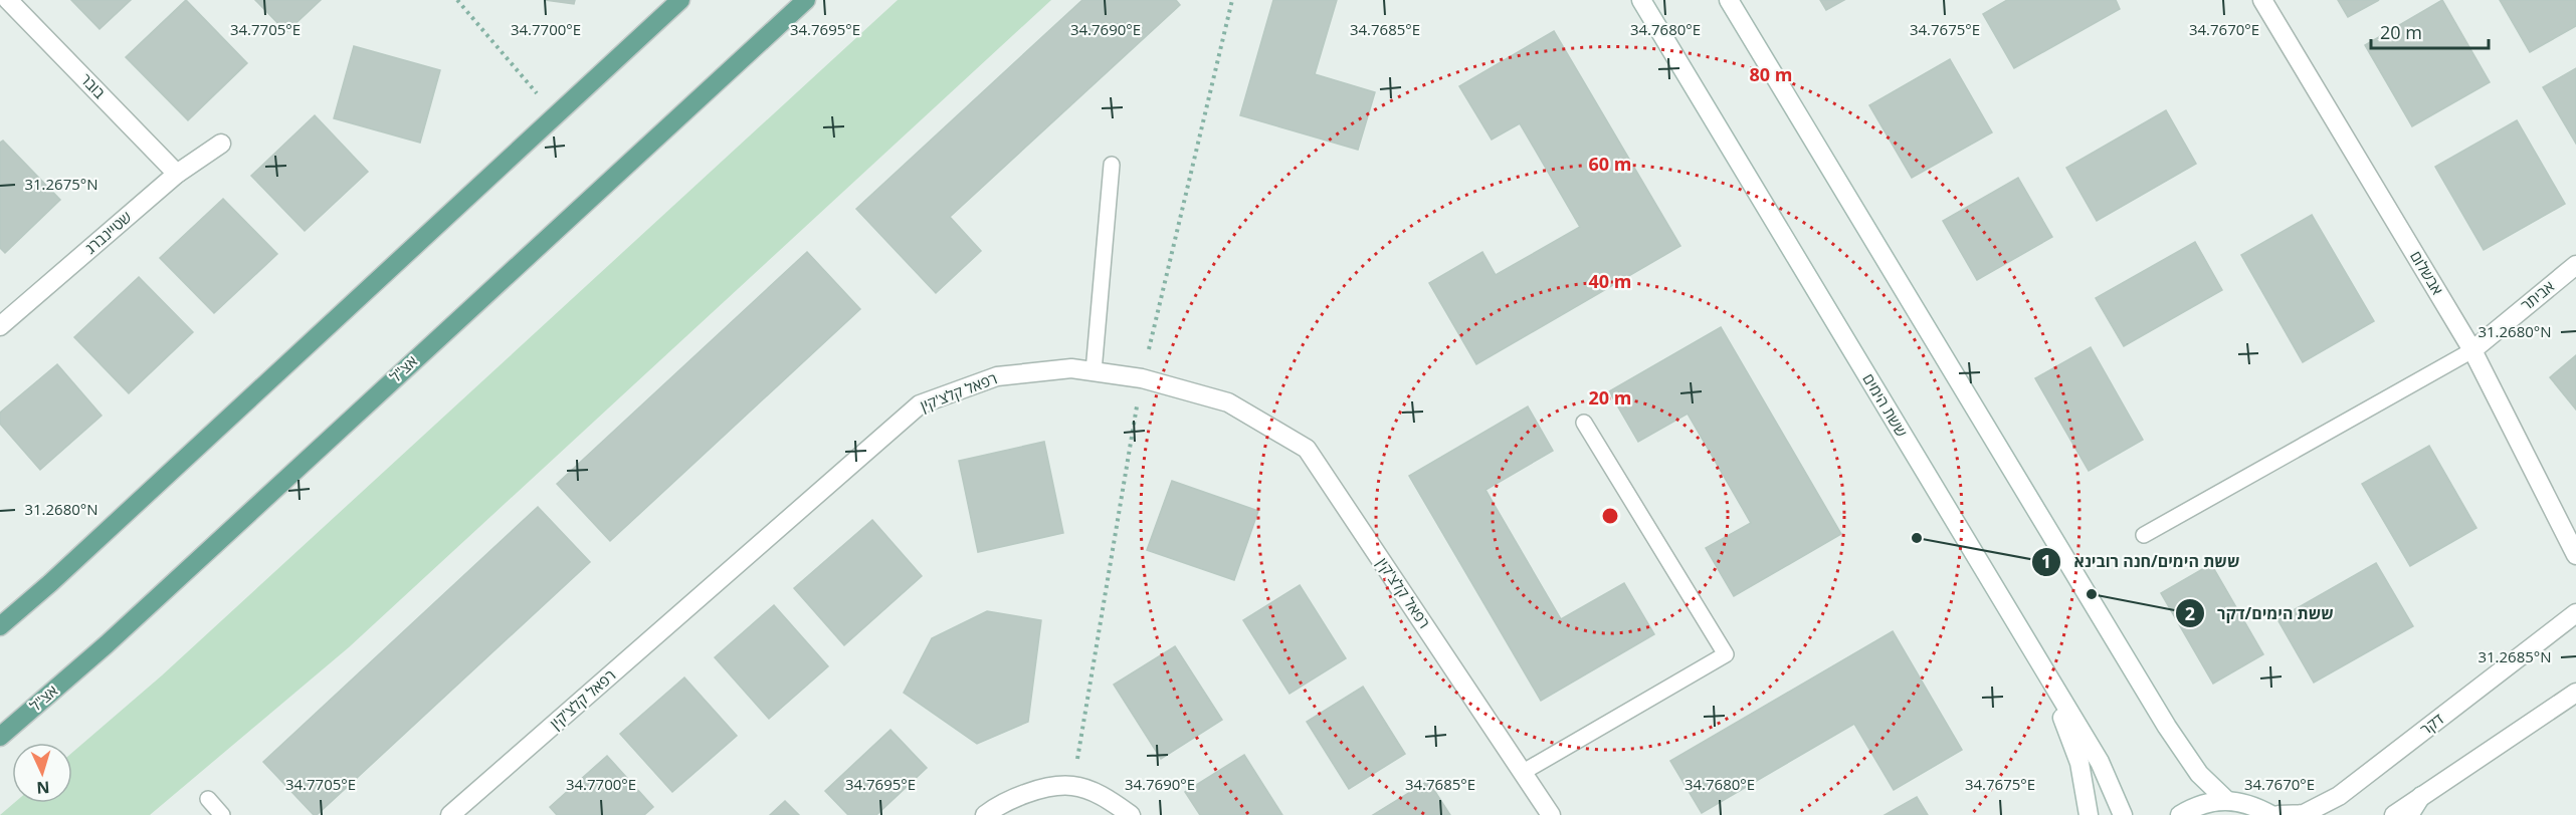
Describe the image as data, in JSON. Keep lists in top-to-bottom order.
{
  "streets": {
    "main road": ["אצ\"ל"],
    "street": [
      "בובר",
      "שטיינברג",
      "אבשלום",
      "אביתר",
      "רפאל קלצ'קין",
      "ששת הימים",
      "דקר"
    ]
  },
  "crossings": [
    ["בובר", "שטיינברג"],
    ["אבשלום", "אביתר"]
  ],
  "places": ["ששת הימים/חנה רובינא", "ששת הימים/דקר"],
  "scale_bar": "20 m",
  "north": "bottom",
  "coordinates": [
    "34.7705°E",
    "34.7700°E",
    "34.7695°E",
    "34.7690°E",
    "34.7685°E",
    "34.7680°E",
    "34.7675°E",
    "34.7670°E",
    "31.2675°N",
    "31.2680°N",
    "31.2685°N"
  ],
  "rings": [
    "80 m",
    "60 m",
    "40 m",
    "20 m"
  ]
}
